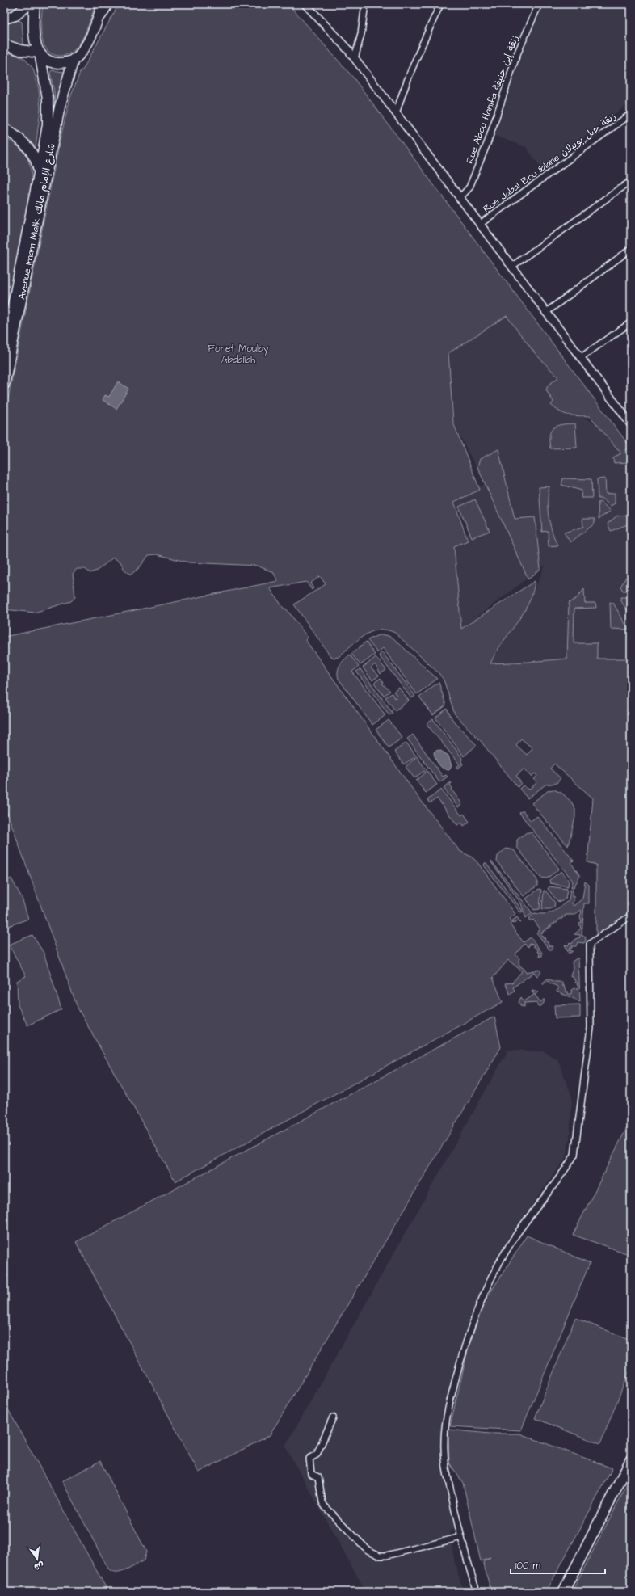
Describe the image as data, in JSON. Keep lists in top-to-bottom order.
{
  "streets": {
    "main road": ["Avenue Imam Malik شارع الإمام مالك"],
    "street": ["Rue Abou Hanifa زنقة اٍبن حنيفة", "Rue Jabal Bou Iblane زنقة جبل بويبلان"]
  },
  "parks": ["Foret Moulay Abdallah"],
  "scale_bar": "100 m",
  "north": "bottom"
}
